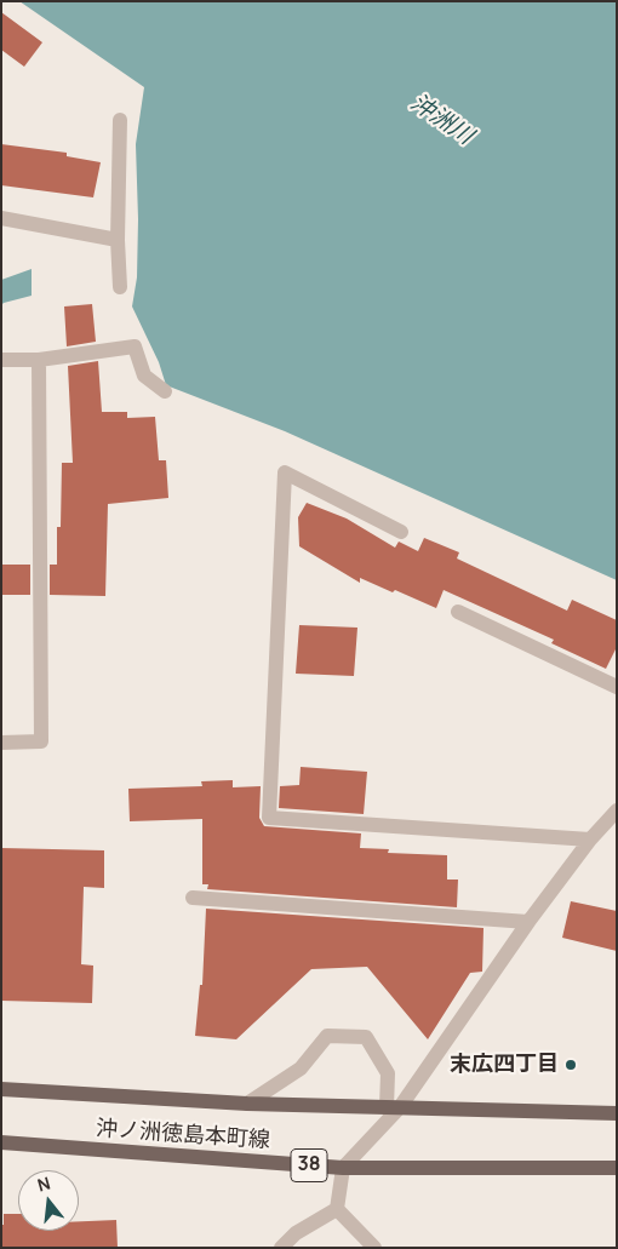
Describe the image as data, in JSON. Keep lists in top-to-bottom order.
{
  "streets": {
    "main road": ["沖ノ洲徳島本町線", "38"]
  },
  "water": ["沖洲川"],
  "places": ["末広四丁目"],
  "north": "top"
}
